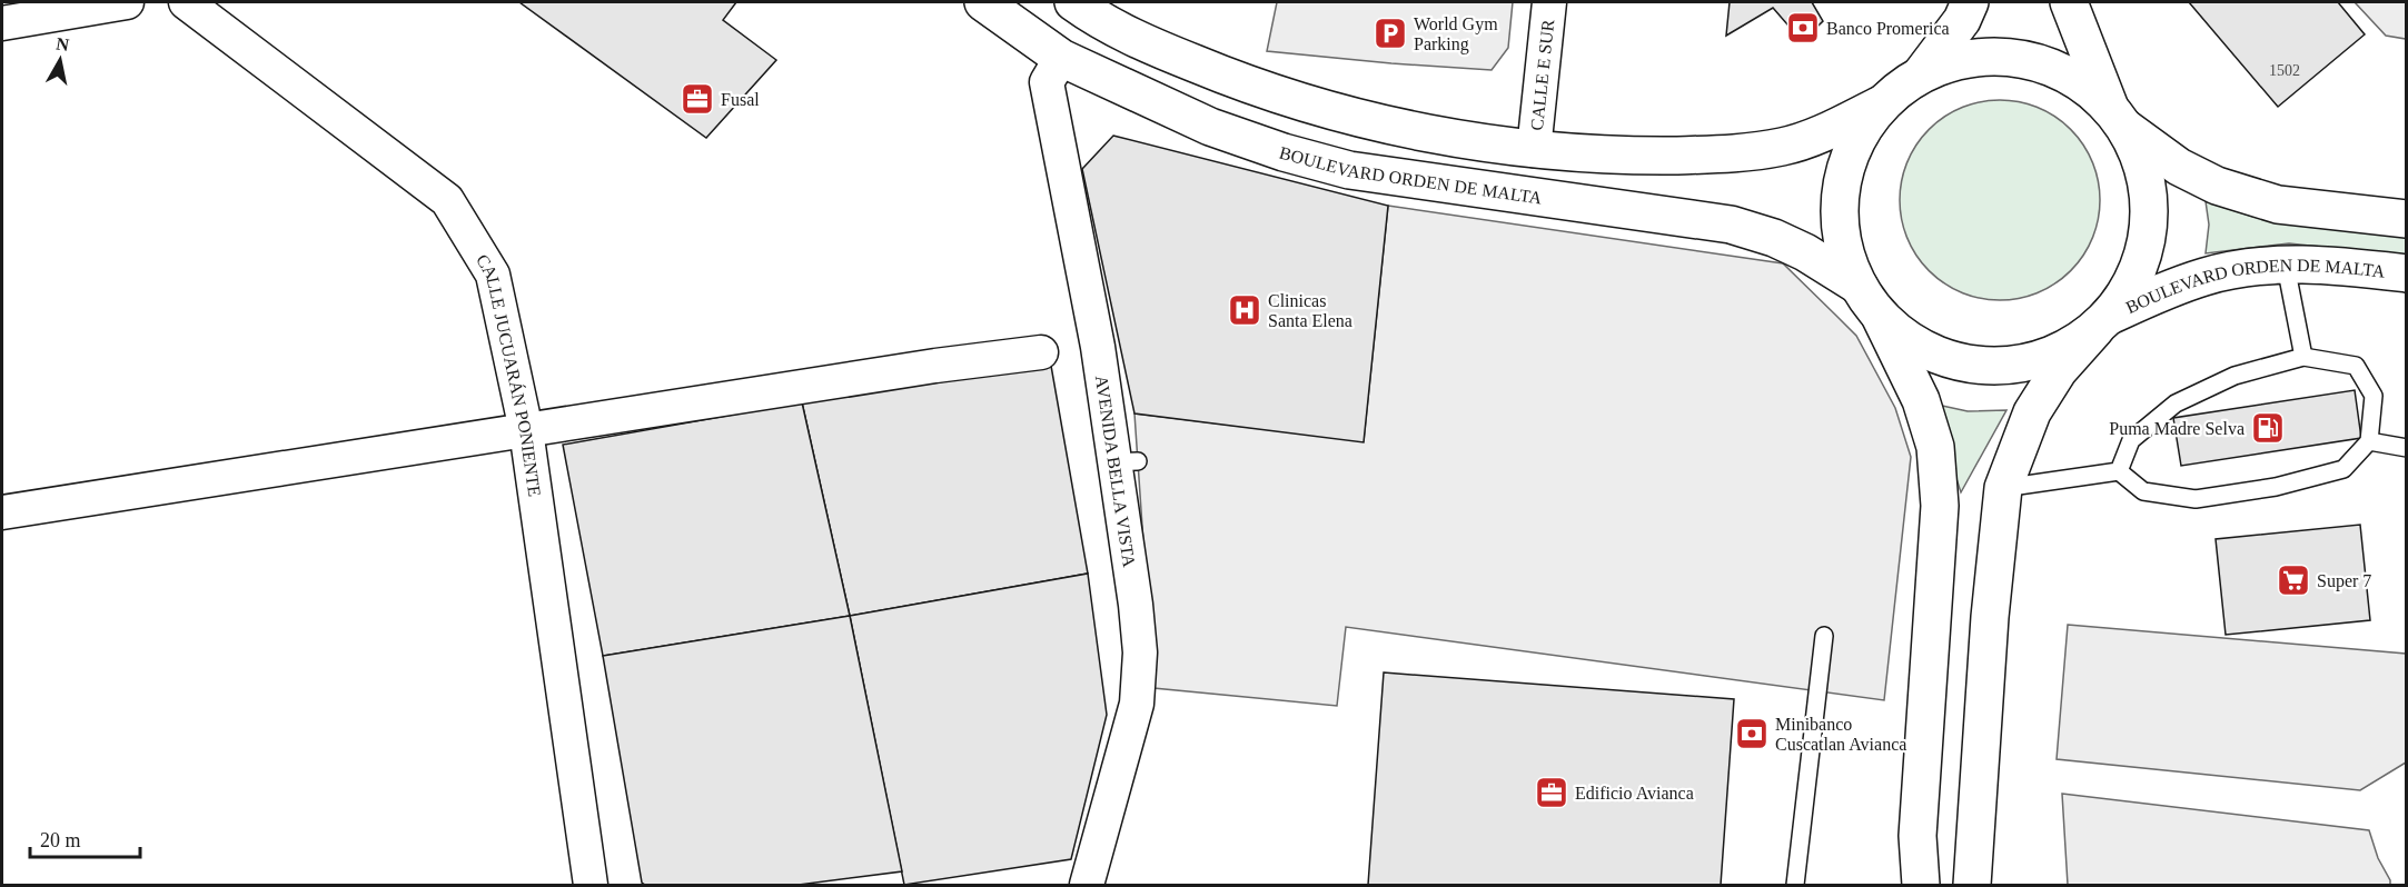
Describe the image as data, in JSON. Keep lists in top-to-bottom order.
{
  "streets": {
    "main road": ["BOULEVARD ORDEN DE MALTA"],
    "street": ["CALLE E SUR", "CALLE JUCUARÁN PONIENTE", "AVENIDA BELLA VISTA"]
  },
  "crossings": [
    ["BOULEVARD ORDEN DE MALTA", "AVENIDA BELLA VISTA"]
  ],
  "places": {
    "bank": ["Banco Promerica", "Minibanco Cuscatlan Avianca"],
    "parking": ["World Gym Parking"],
    "office": ["Fusal", "Edificio Avianca"],
    "hospital": ["Clinicas Santa Elena"],
    "fuel station": ["Puma Madre Selva"],
    "supermarket": ["Super 7"]
  },
  "house_numbers": ["1502"],
  "scale_bar": "20 m",
  "north": "top"
}
